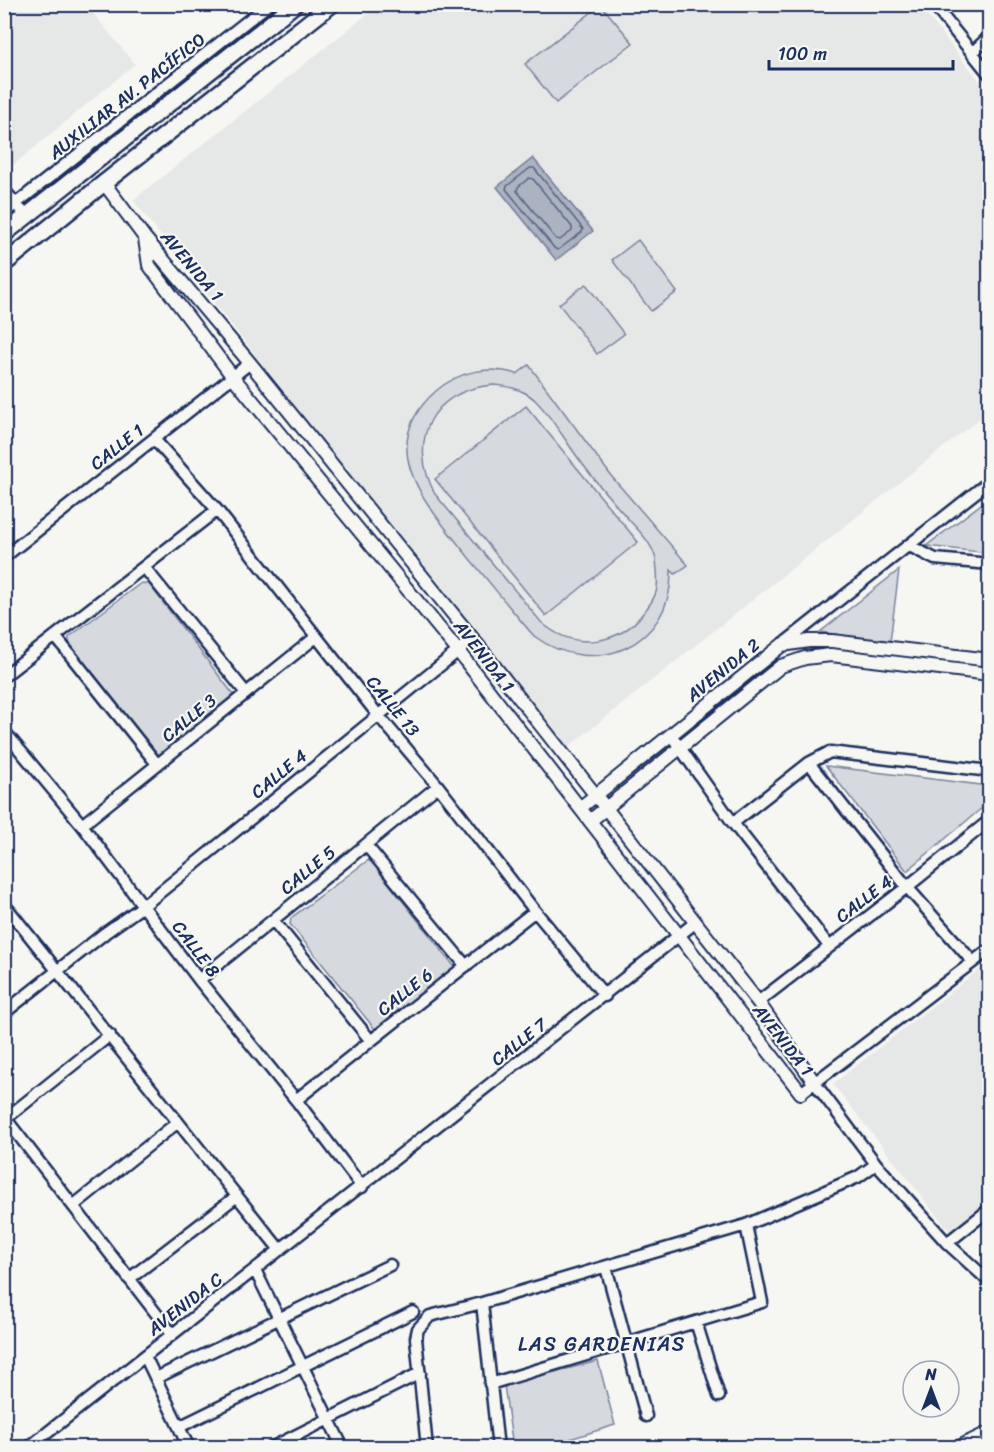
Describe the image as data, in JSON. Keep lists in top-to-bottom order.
{
  "streets": {
    "street": [
      "AUXILIAR AV. PACÍFICO",
      "AVENIDA 1",
      "CALLE 1",
      "AVENIDA 2",
      "CALLE 13",
      "CALLE 3",
      "CALLE 4",
      "CALLE 5",
      "CALLE 8",
      "CALLE 6",
      "CALLE 7",
      "AVENIDA C"
    ]
  },
  "crossings": [
    ["AVENIDA 1", "CALLE 1"],
    ["AVENIDA 1", "AVENIDA 2"],
    ["AVENIDA 1", "CALLE 4"],
    ["AVENIDA 1", "CALLE 7"],
    ["CALLE 1", "CALLE 13"],
    ["CALLE 13", "CALLE 3"],
    ["CALLE 13", "CALLE 4"],
    ["CALLE 13", "CALLE 5"],
    ["CALLE 13", "CALLE 6"],
    ["CALLE 13", "CALLE 7"],
    ["CALLE 3", "CALLE 8"],
    ["CALLE 4", "CALLE 8"],
    ["CALLE 5", "CALLE 8"],
    ["CALLE 8", "CALLE 6"],
    ["CALLE 8", "CALLE 7"],
    ["CALLE 8", "AVENIDA C"],
    ["CALLE 7", "AVENIDA C"]
  ],
  "districts": ["LAS GARDENIAS"],
  "scale_bar": "100 m",
  "north": "top"
}
